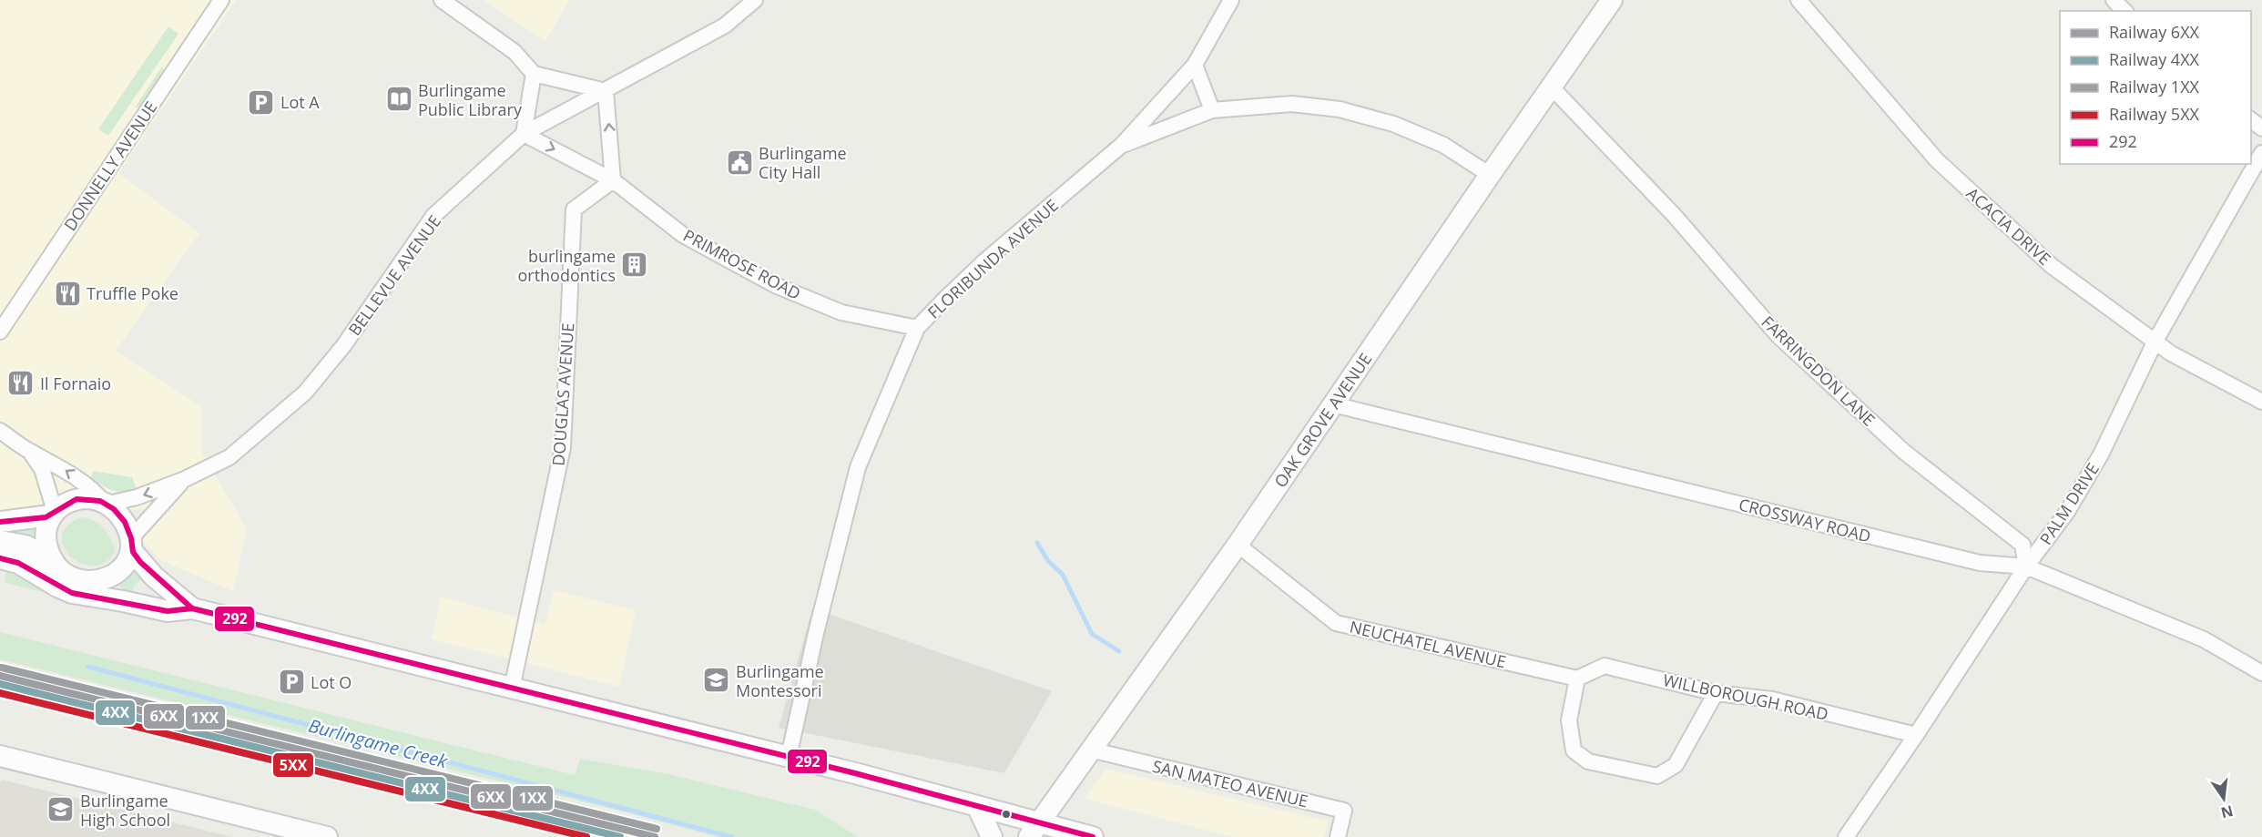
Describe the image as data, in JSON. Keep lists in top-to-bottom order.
{
  "streets": {
    "main road": ["OAK GROVE AVENUE"],
    "street": [
      "DONNELLY AVENUE",
      "ACACIA DRIVE",
      "FLORIBUNDA AVENUE",
      "PRIMROSE ROAD",
      "BELLEVUE AVENUE",
      "FARRINGDON LANE",
      "DOUGLAS AVENUE",
      "PALM DRIVE",
      "CROSSWAY ROAD",
      "NEUCHATEL AVENUE",
      "WILLBOROUGH ROAD",
      "SAN MATEO AVENUE"
    ]
  },
  "crossings": [
    ["ACACIA DRIVE", "PALM DRIVE"],
    ["FLORIBUNDA AVENUE", "PRIMROSE ROAD"],
    ["PRIMROSE ROAD", "BELLEVUE AVENUE"],
    ["PRIMROSE ROAD", "DOUGLAS AVENUE"],
    ["FARRINGDON LANE", "OAK GROVE AVENUE"],
    ["FARRINGDON LANE", "PALM DRIVE"],
    ["FARRINGDON LANE", "CROSSWAY ROAD"],
    ["OAK GROVE AVENUE", "CROSSWAY ROAD"],
    ["OAK GROVE AVENUE", "NEUCHATEL AVENUE"],
    ["OAK GROVE AVENUE", "SAN MATEO AVENUE"],
    ["PALM DRIVE", "CROSSWAY ROAD"],
    ["PALM DRIVE", "WILLBOROUGH ROAD"],
    ["NEUCHATEL AVENUE", "WILLBOROUGH ROAD"]
  ],
  "water": ["Burlingame Creek"],
  "places": {
    "library": ["Burlingame Public Library"],
    "parking": ["Lot A", "Lot O"],
    "public building": ["Burlingame City Hall"],
    "building": ["burlingame orthodontics"],
    "restaurant": ["Truffle Poke", "Il Fornaio"],
    "school or university": ["Burlingame Montessori", "Burlingame High School"]
  },
  "lines": [
    "transit line 292",
    "rail line 1XX",
    "rail line 6XX",
    "rail line 4XX",
    "rail line 5XX"
  ],
  "legend": [
    "Railway 6XX",
    "Railway 4XX",
    "Railway 1XX",
    "Railway 5XX",
    "292"
  ],
  "north": "bottom"
}
